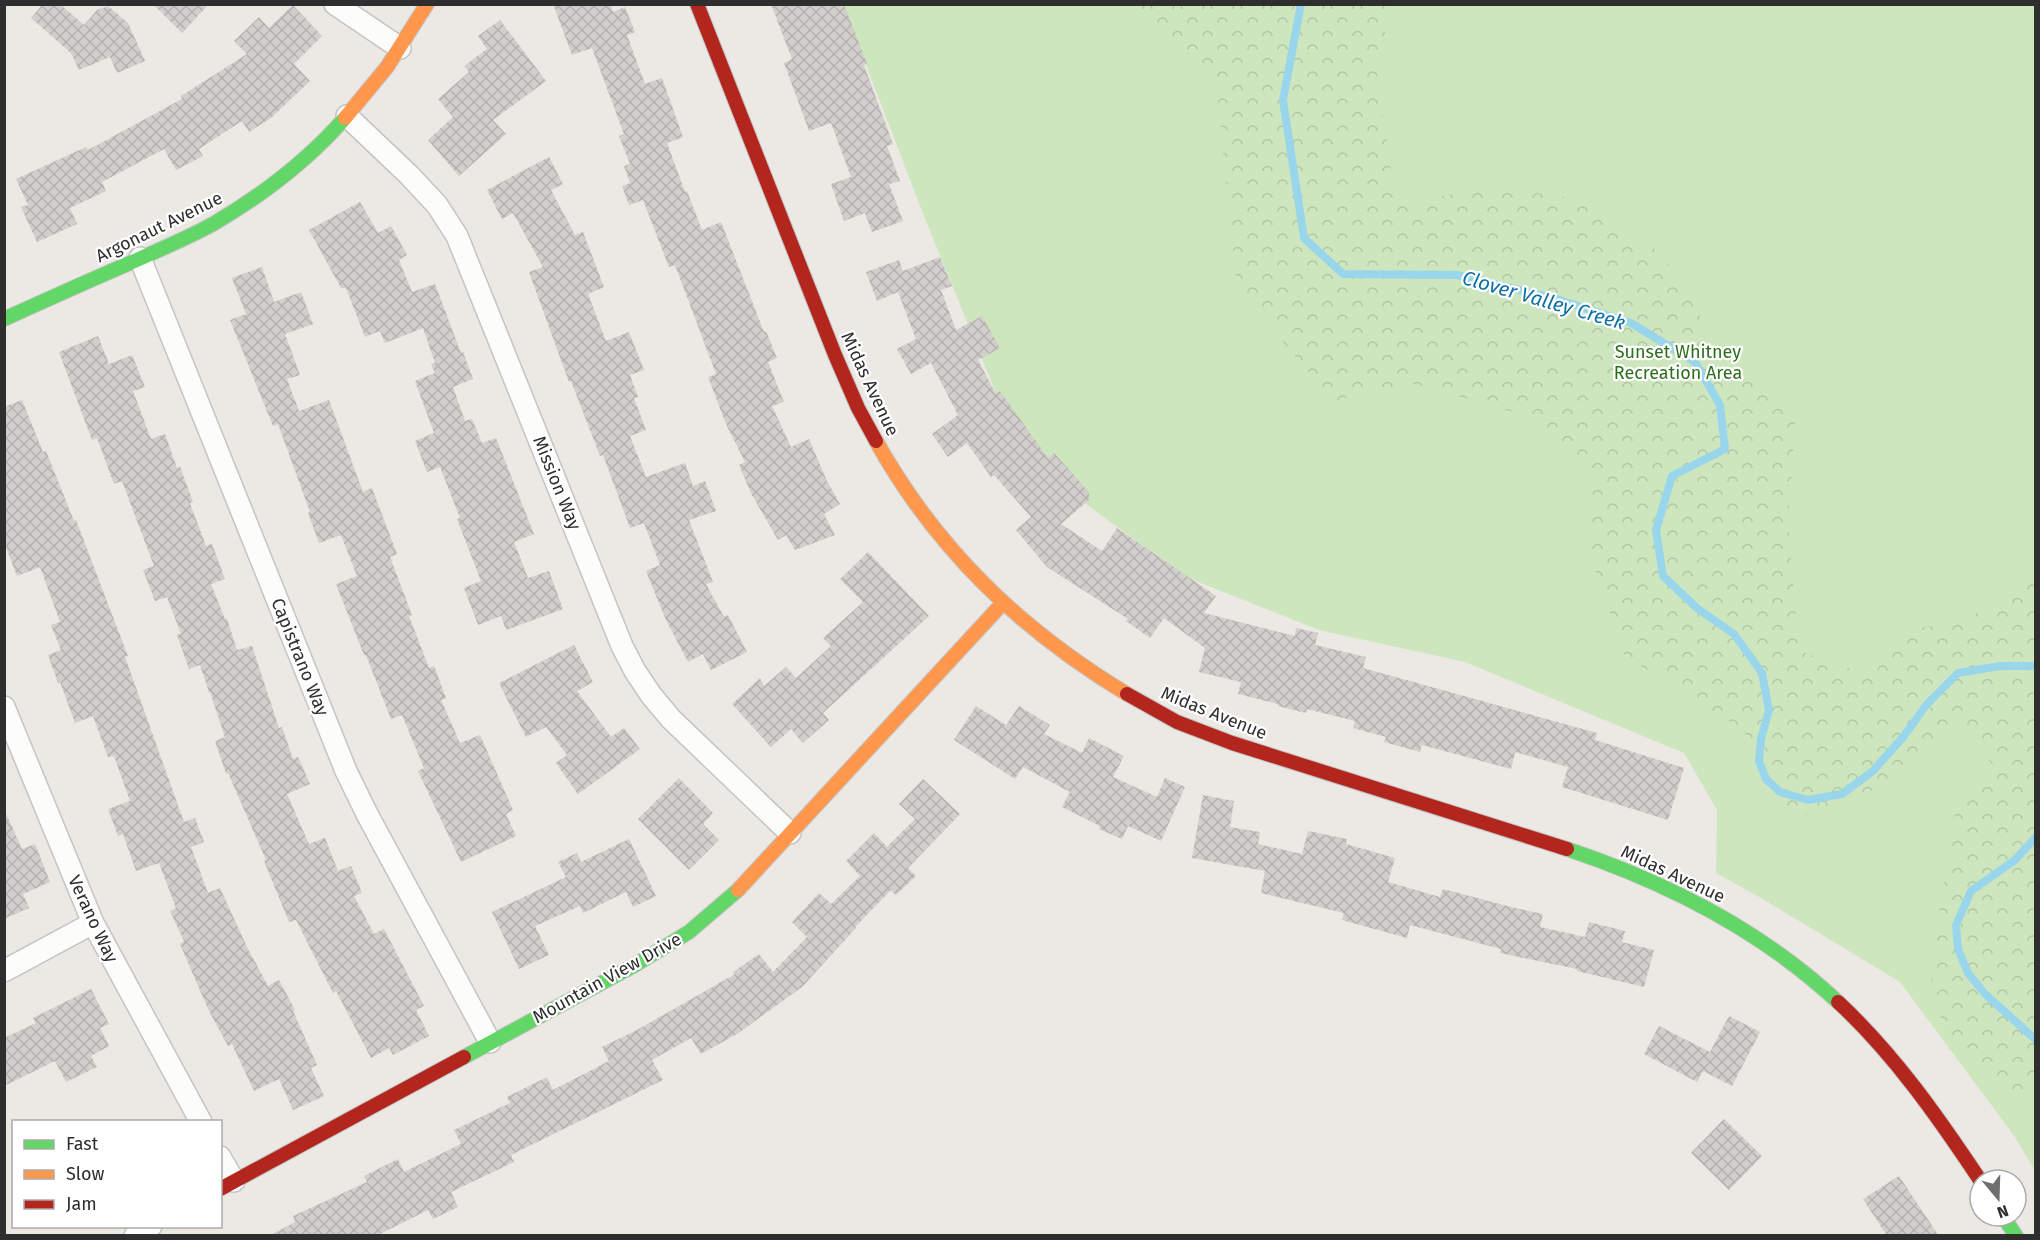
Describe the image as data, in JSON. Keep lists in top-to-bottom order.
{
  "streets": {
    "street": [
      "Argonaut Avenue",
      "Midas Avenue",
      "Mission Way",
      "Capistrano Way",
      "Verano Way",
      "Mountain View Drive"
    ]
  },
  "crossings": [
    ["Argonaut Avenue", "Mission Way"],
    ["Argonaut Avenue", "Capistrano Way"],
    ["Midas Avenue", "Mountain View Drive"],
    ["Mission Way", "Mountain View Drive"],
    ["Capistrano Way", "Mountain View Drive"]
  ],
  "water": ["Clover Valley Creek"],
  "parks": ["Sunset Whitney Recreation Area"],
  "legend": ["Fast", "Slow", "Jam"],
  "north": "bottom"
}
